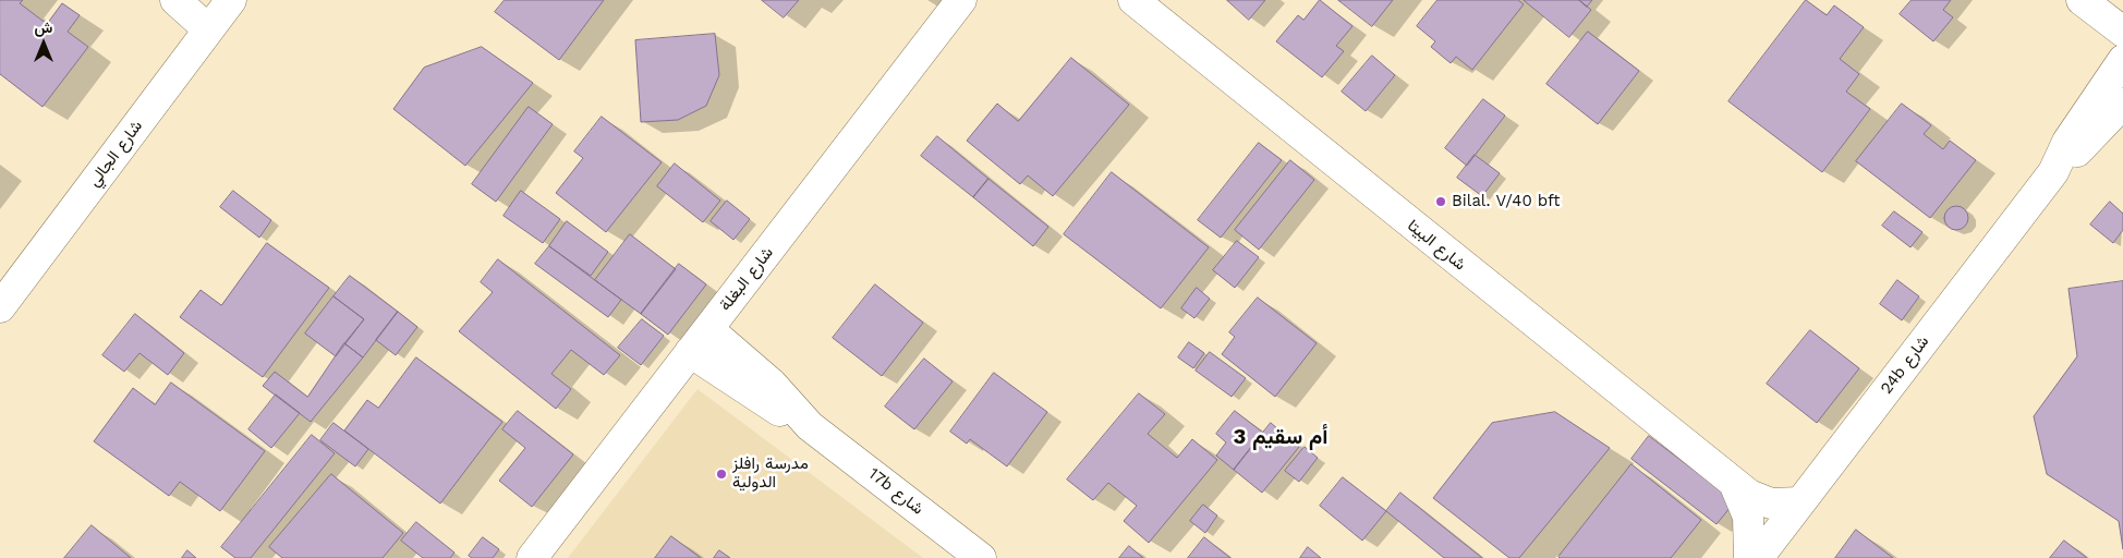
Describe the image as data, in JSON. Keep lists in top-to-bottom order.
{
  "streets": {
    "street": [
      "شارع الجالي",
      "شارع البيتا",
      "شارع البغلة",
      "24b شارع",
      "17b شارع"
    ]
  },
  "crossings": [
    ["شارع البيتا", "24b شارع"],
    ["شارع البغلة", "17b شارع"]
  ],
  "districts": ["أم سقيم 3"],
  "places": ["Bilal. V/40 bft", "مدرسة رافلز الدولية"],
  "north": "top"
}
